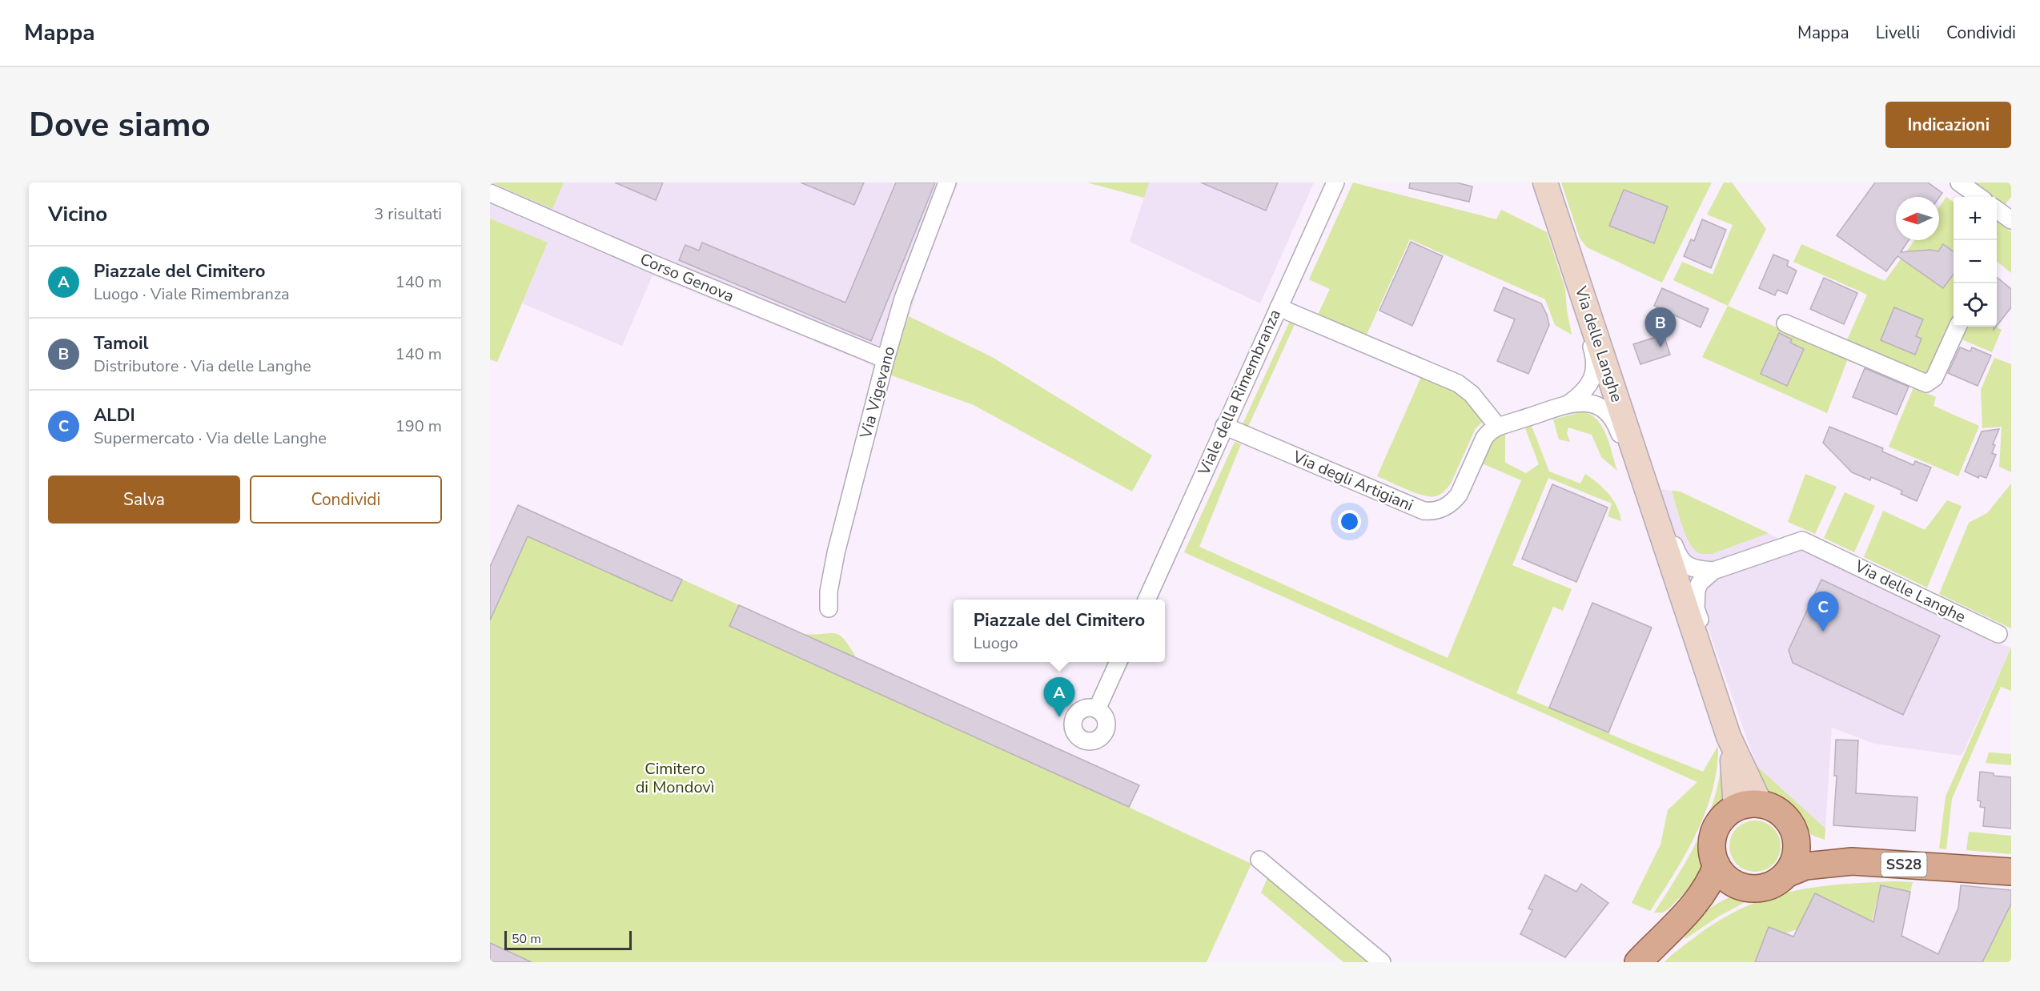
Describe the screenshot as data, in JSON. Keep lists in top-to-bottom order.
{
  "streets": {
    "main road": ["Via delle Langhe", "SS28"],
    "street": [
      "Corso Genova",
      "Via Vigevano",
      "Viale della Rimembranza",
      "Via degli Artigiani"
    ]
  },
  "crossings": [
    ["Corso Genova", "Via Vigevano"],
    ["Via delle Langhe", "Via degli Artigiani"],
    ["Via delle Langhe", "SS28"],
    ["Viale della Rimembranza", "Via degli Artigiani"]
  ],
  "parks": ["Cimitero di Mondovì"],
  "scale_bar": "50 m",
  "north": "left",
  "page": {
    "header": "Mappa",
    "nav": ["Mappa", "Livelli", "Condividi"],
    "buttons": [
      "Indicazioni",
      ["Salva", "Condividi"]
    ],
    "title": "Dove siamo",
    "heading": ["Vicino", "3 risultati"],
    "map_buttons": ["+", "−"],
    "list": [
      {
        "mark": "A",
        "name": "Piazzale del Cimitero",
        "note": "Luogo · Viale Rimembranza",
        "value": "140 m"
      },
      {
        "mark": "B",
        "name": "Tamoil",
        "note": "Distributore · Via delle Langhe",
        "value": "140 m"
      },
      {
        "mark": "C",
        "name": "ALDI",
        "note": "Supermercato · Via delle Langhe",
        "value": "190 m"
      }
    ],
    "pins": ["B", "C", "A"],
    "popup": ["Piazzale del Cimitero", "Luogo"],
    "scale": "50 m"
  }
}
